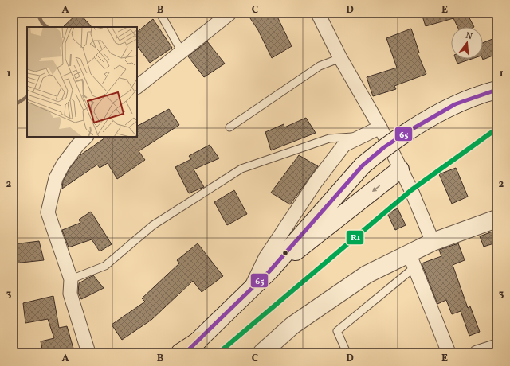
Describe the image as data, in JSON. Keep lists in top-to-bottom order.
{
  "lines": ["transit line 65", "transit line R1"],
  "north": "top",
  "grid": {
    "columns": [
      "A",
      "B",
      "C",
      "D",
      "E"
    ],
    "rows": ["1", "2", "3"]
  }
}
